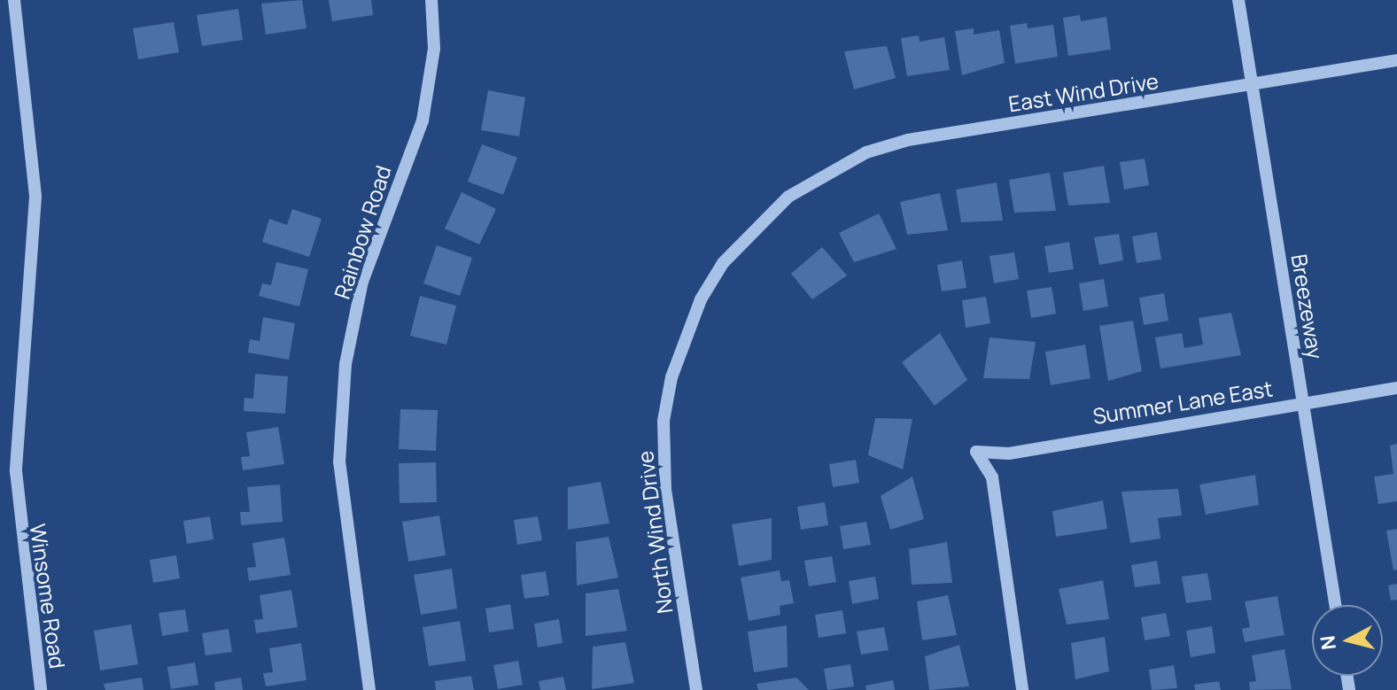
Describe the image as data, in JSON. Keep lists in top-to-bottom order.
{
  "streets": {
    "street": [
      "East Wind Drive",
      "Rainbow Road",
      "Breezeway",
      "Summer Lane East",
      "North Wind Drive",
      "Winsome Road"
    ]
  },
  "crossings": [
    ["East Wind Drive", "Breezeway"],
    ["East Wind Drive", "North Wind Drive"],
    ["Breezeway", "Summer Lane East"]
  ],
  "north": "left"
}
